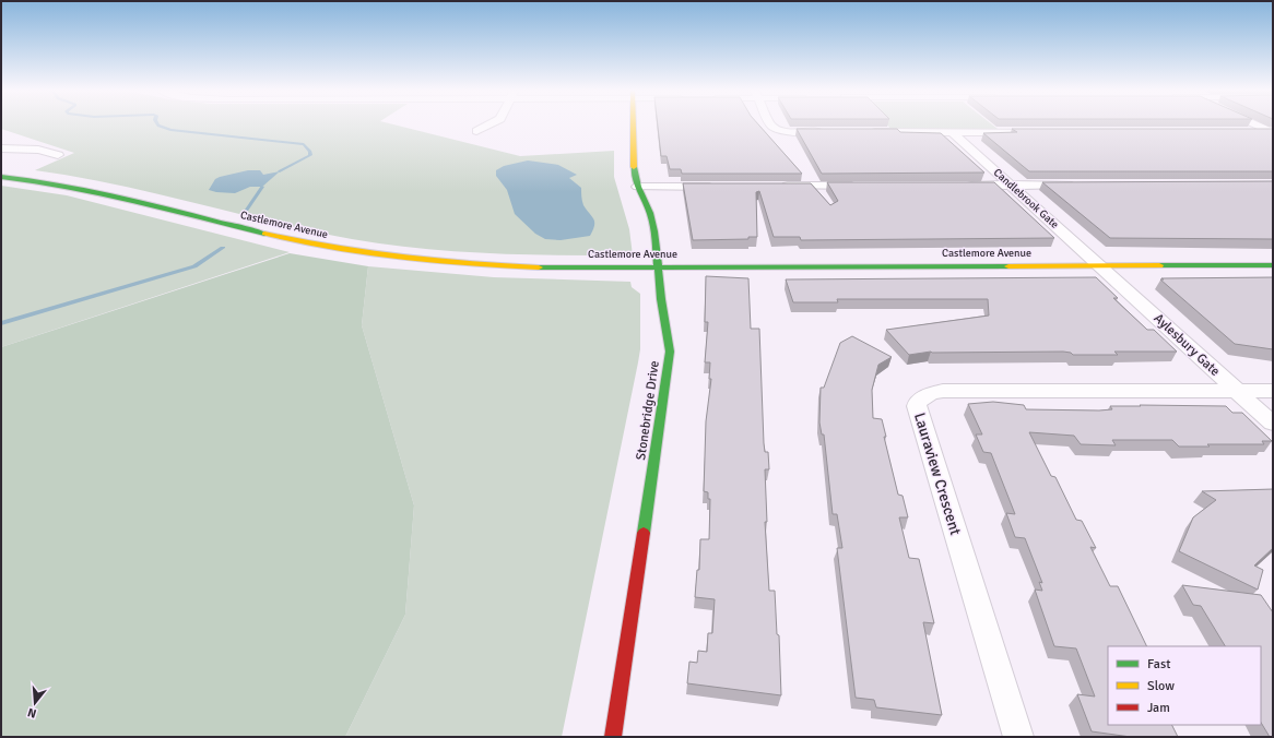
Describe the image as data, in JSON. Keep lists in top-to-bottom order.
{
  "streets": {
    "street": [
      "Candlebrook Gate",
      "Castlemore Avenue",
      "Aylesbury Gate",
      "Stonebridge Drive",
      "Lauraview Crescent"
    ]
  },
  "crossings": [
    ["Candlebrook Gate", "Castlemore Avenue"],
    ["Candlebrook Gate", "Aylesbury Gate"],
    ["Castlemore Avenue", "Aylesbury Gate"],
    ["Castlemore Avenue", "Stonebridge Drive"],
    ["Aylesbury Gate", "Lauraview Crescent"]
  ],
  "legend": ["Fast", "Slow", "Jam"],
  "north": "bottom"
}
